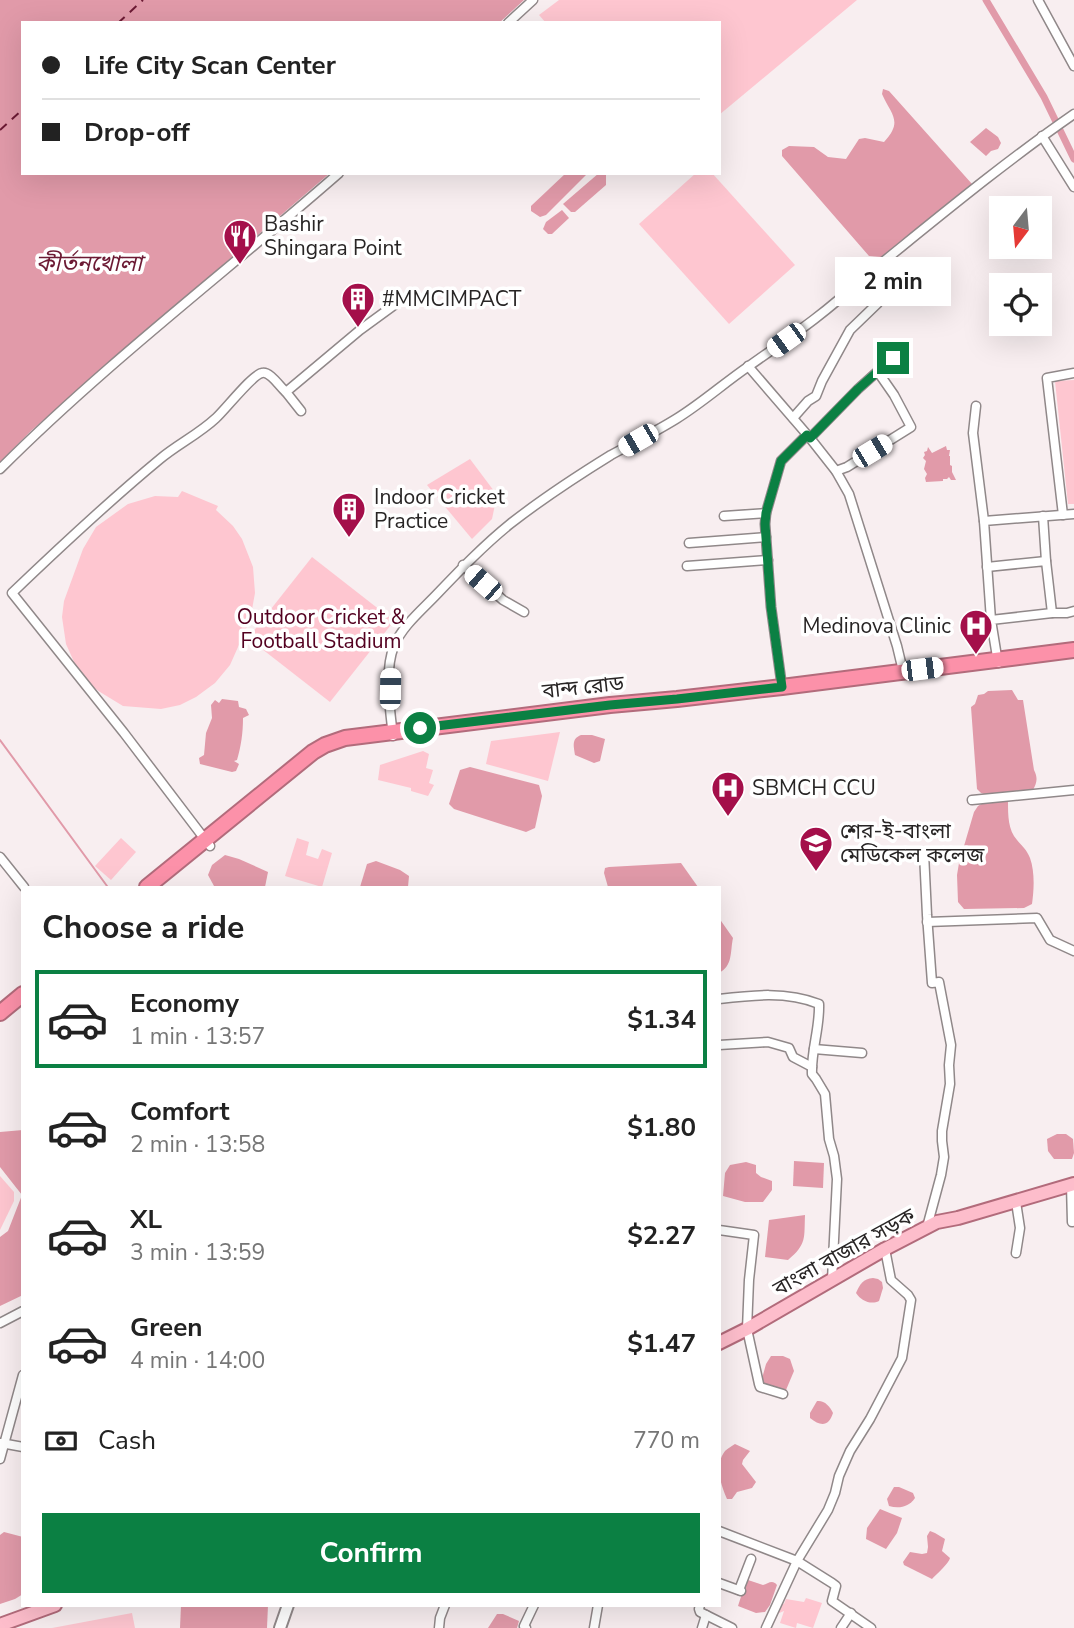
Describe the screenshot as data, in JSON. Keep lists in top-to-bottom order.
{
  "streets": {
    "highway": ["বান্দ রোড"],
    "main road": ["বাংলা বাজার সড়ক"]
  },
  "water": ["কীর্তনখোলা"],
  "parks": ["Outdoor Cricket & Football Stadium"],
  "places": {
    "restaurant": ["Bashir Shingara Point"],
    "building": ["#MMCIMPACT", "Indoor Cricket Practice"],
    "hospital": ["Medinova Clinic", "SBMCH CCU"],
    "school or university": ["শের-ই-বাংলা মেডিকেল কলেজ"]
  },
  "north": "bottom",
  "page": {
    "banner": ["Life City Scan Center", "Drop-off"],
    "bubble": "2 min",
    "heading": "Choose a ride",
    "list": [
      {
        "name": "Economy",
        "note": "1 min · 13:57",
        "value": "$1.34"
      },
      {
        "name": "Comfort",
        "note": "2 min · 13:58",
        "value": "$1.80"
      },
      {
        "name": "XL",
        "note": "3 min · 13:59",
        "value": "$2.27"
      },
      {
        "name": "Green",
        "note": "4 min · 14:00",
        "value": "$1.47"
      }
    ],
    "pay": ["Cash", "770 m"],
    "buttons": "Confirm"
  }
}
